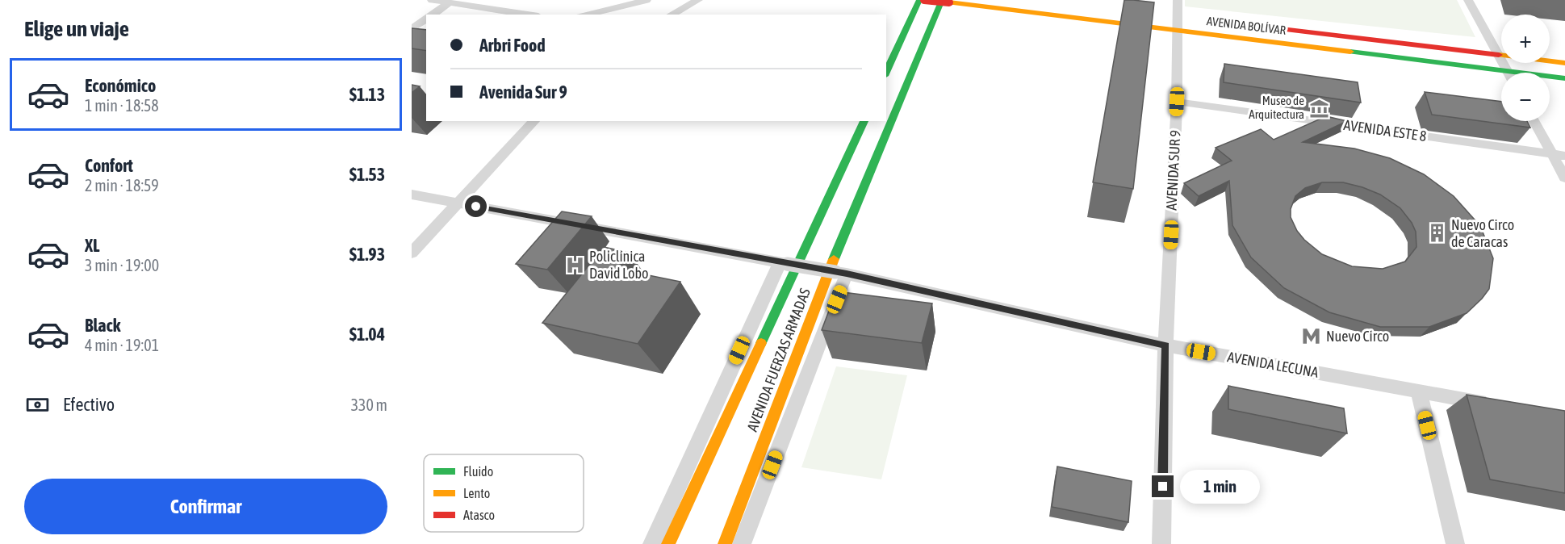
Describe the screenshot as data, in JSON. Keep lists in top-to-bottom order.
{
  "streets": {
    "main road": ["AVENIDA BOLÍVAR", "AVENIDA FUERZAS ARMADAS"],
    "street": ["AVENIDA ESTE 8", "AVENIDA SUR 9", "AVENIDA LECUNA"]
  },
  "crossings": [
    ["AVENIDA BOLÍVAR", "AVENIDA SUR 9"],
    ["AVENIDA BOLÍVAR", "AVENIDA FUERZAS ARMADAS"],
    ["AVENIDA ESTE 8", "AVENIDA SUR 9"],
    ["AVENIDA SUR 9", "AVENIDA LECUNA"]
  ],
  "places": {
    "museum": ["Museo de Arquitectura"],
    "building": ["Nuevo Circo de Caracas"],
    "hospital": ["Policlínica David Lobo"],
    "metro station": ["Nuevo Circo"]
  },
  "legend": ["Fluido", "Lento", "Atasco"],
  "page": {
    "heading": "Elige un viaje",
    "map_buttons": ["+", "−"],
    "banner": ["Arbri Food", "Avenida Sur 9"],
    "list": [
      {
        "name": "Económico",
        "note": "1 min · 18:58",
        "value": "$1.13"
      },
      {
        "name": "Confort",
        "note": "2 min · 18:59",
        "value": "$1.53"
      },
      {
        "name": "XL",
        "note": "3 min · 19:00",
        "value": "$1.93"
      },
      {
        "name": "Black",
        "note": "4 min · 19:01",
        "value": "$1.04"
      }
    ],
    "pay": ["Efectivo", "330 m"],
    "buttons": "Confirmar",
    "bubble": "1 min"
  }
}
